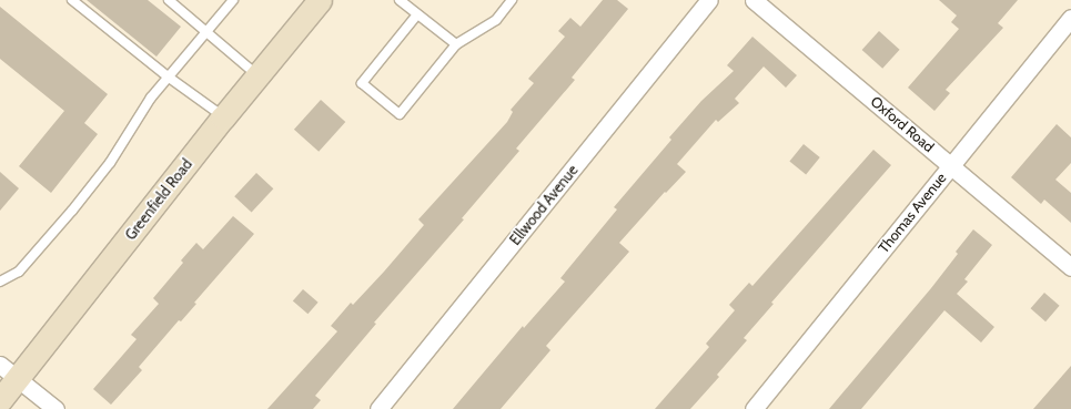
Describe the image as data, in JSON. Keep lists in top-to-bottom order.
{
  "streets": {
    "main road": ["Greenfield Road"],
    "street": ["Oxford Road", "Ellwood Avenue", "Thomas Avenue"]
  },
  "crossings": [
    ["Oxford Road", "Thomas Avenue"]
  ]
}
